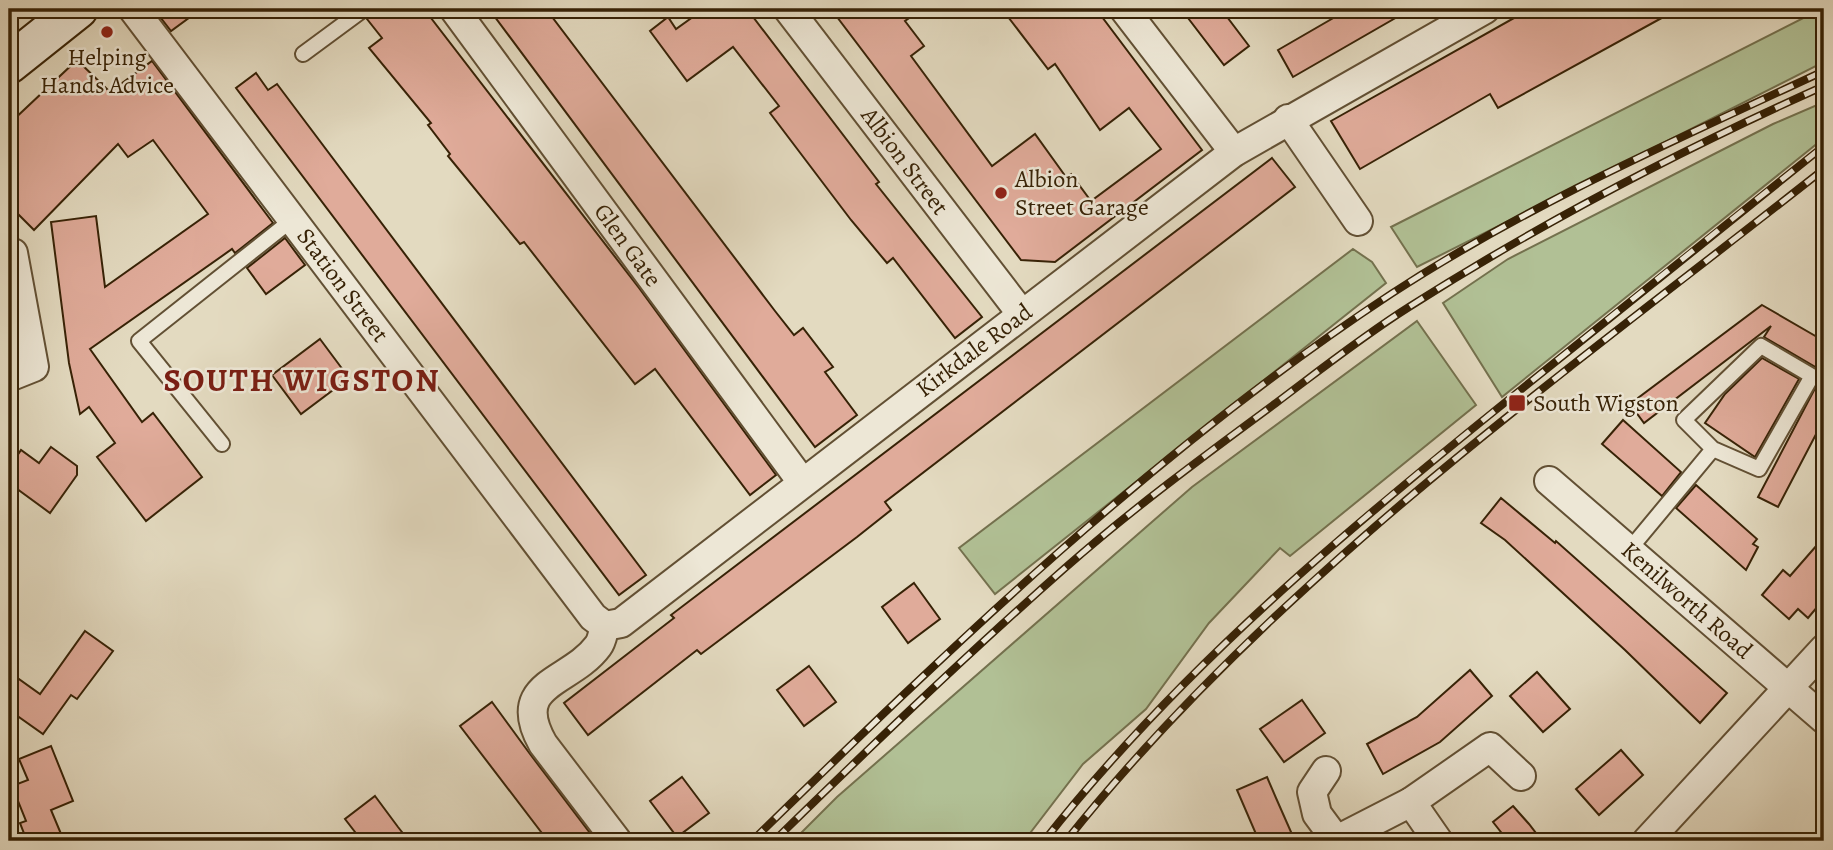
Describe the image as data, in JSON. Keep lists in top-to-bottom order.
{
  "streets": {
    "street": [
      "Albion Street",
      "Glen Gate",
      "Station Street",
      "Kirkdale Road",
      "Kenilworth Road"
    ]
  },
  "crossings": [
    ["Albion Street", "Kirkdale Road"],
    ["Glen Gate", "Kirkdale Road"],
    ["Station Street", "Kirkdale Road"]
  ],
  "districts": ["SOUTH WIGSTON"],
  "places": {
    "other": ["Helping Hands Advice", "Albion Street Garage"],
    "transit": ["South Wigston"]
  }
}
